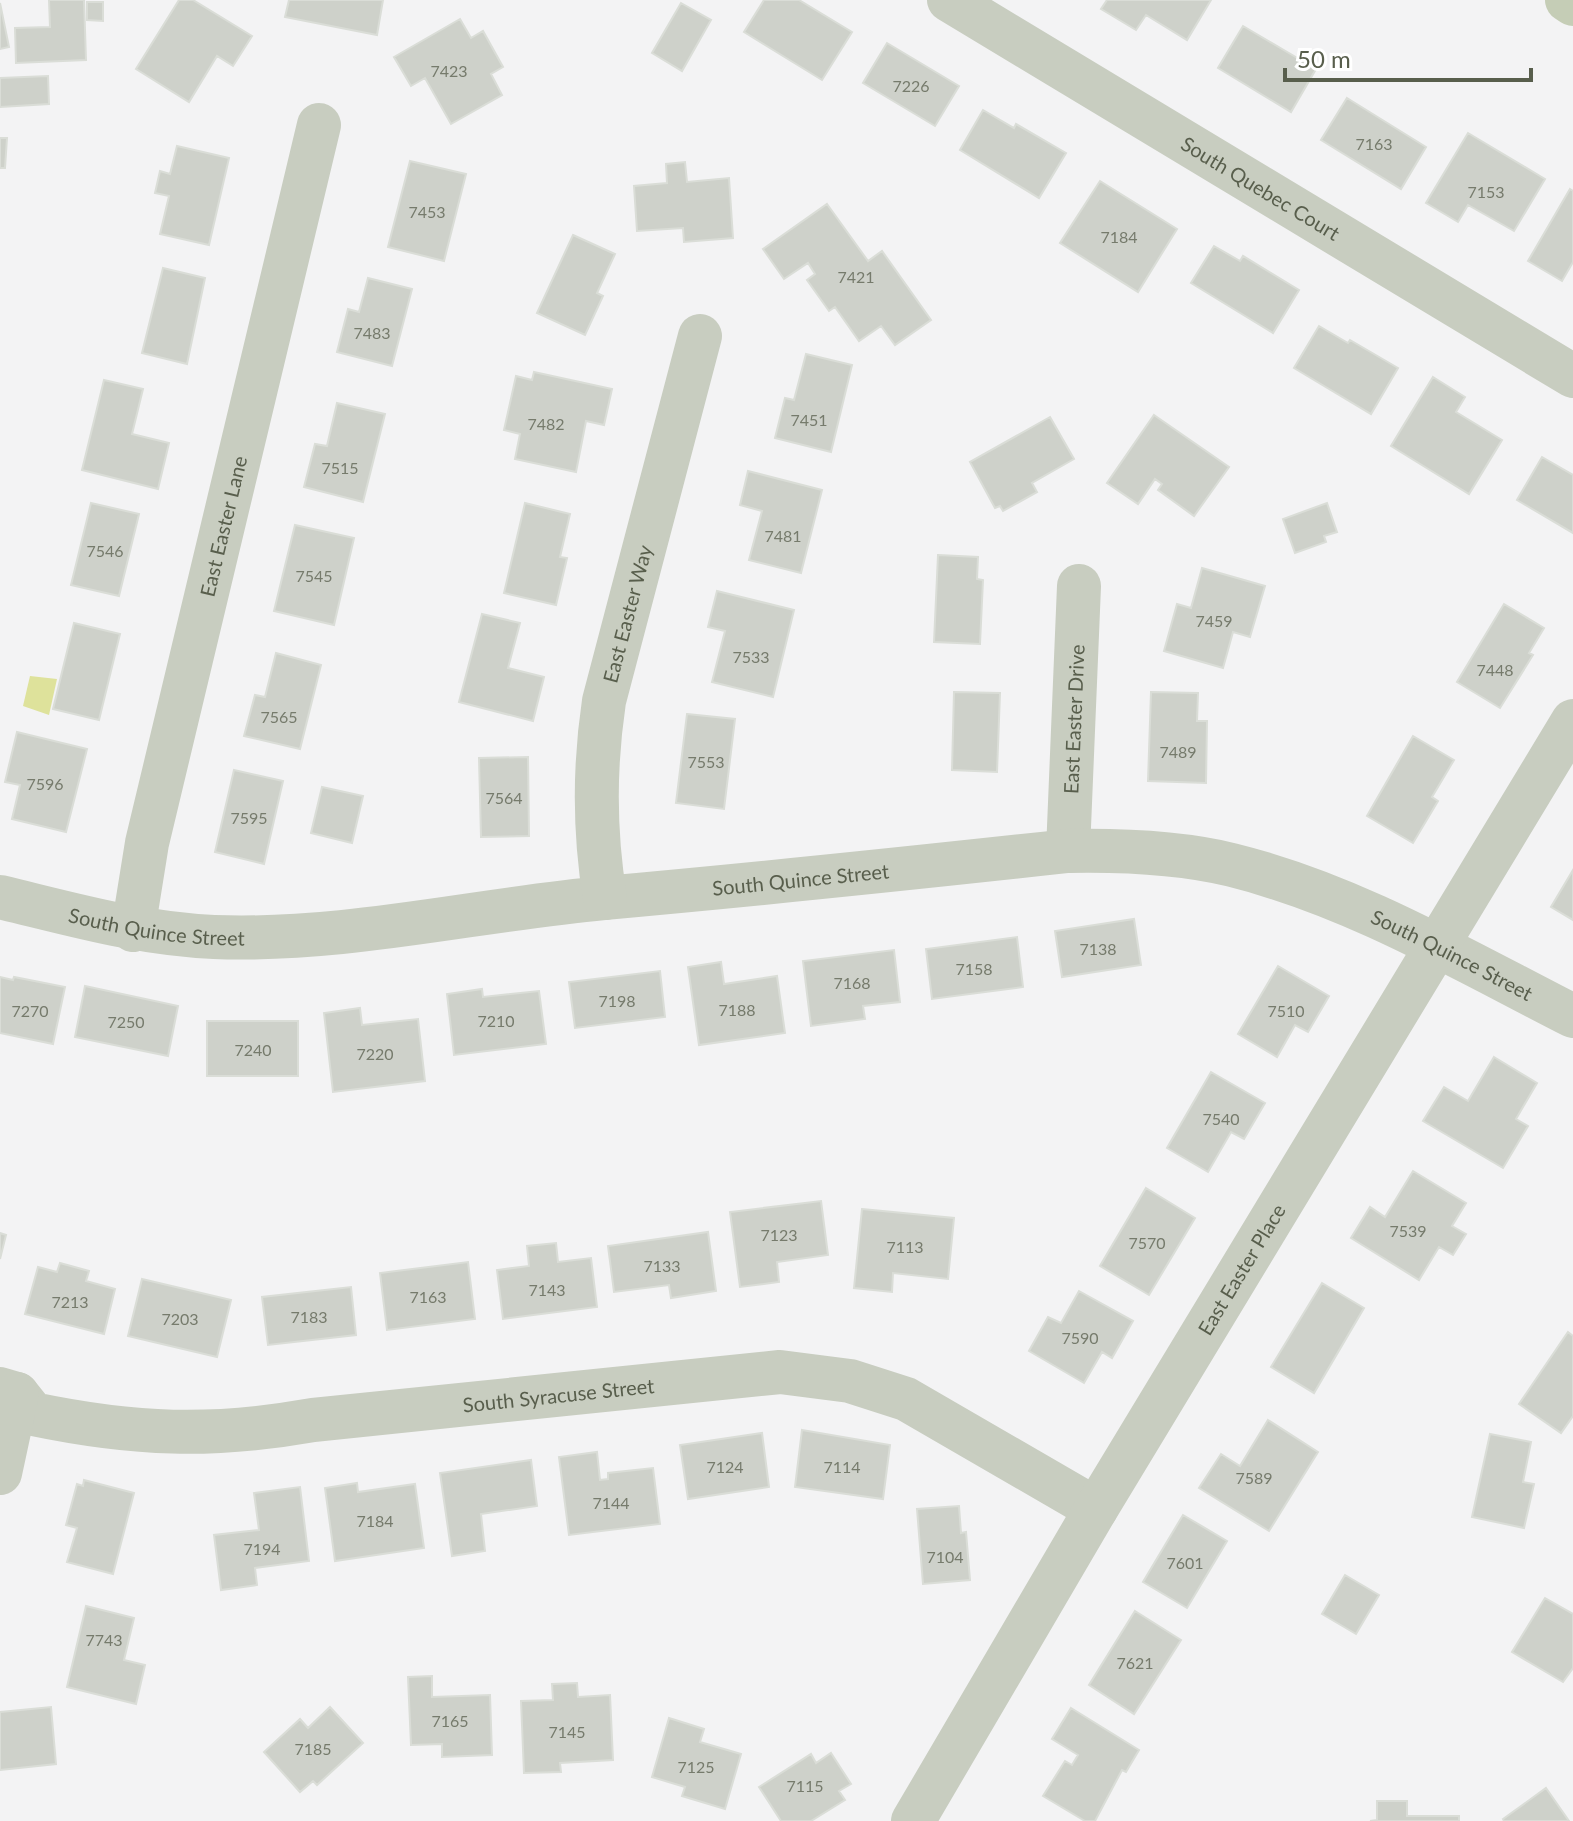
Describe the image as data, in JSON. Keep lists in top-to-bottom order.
{
  "streets": {
    "street": [
      "South Quebec Court",
      "East Easter Lane",
      "East Easter Way",
      "East Easter Drive",
      "South Quince Street",
      "East Easter Place",
      "South Syracuse Street"
    ]
  },
  "crossings": [
    ["East Easter Lane", "South Quince Street"],
    ["East Easter Way", "South Quince Street"],
    ["East Easter Drive", "South Quince Street"],
    ["South Quince Street", "East Easter Place"],
    ["East Easter Place", "South Syracuse Street"]
  ],
  "house_numbers": [
    "7423",
    "7226",
    "7163",
    "7153",
    "7453",
    "7184",
    "7421",
    "7483",
    "7451",
    "7482",
    "7515",
    "7481",
    "7546",
    "7545",
    "7459",
    "7533",
    "7448",
    "7565",
    "7489",
    "7553",
    "7596",
    "7564",
    "7595",
    "7138",
    "7158",
    "7168",
    "7198",
    "7188",
    "7270",
    "7510",
    "7210",
    "7250",
    "7240",
    "7220",
    "7540",
    "7539",
    "7123",
    "7570",
    "7113",
    "7133",
    "7143",
    "7163",
    "7213",
    "7183",
    "7203",
    "7590",
    "7124",
    "7114",
    "7589",
    "7144",
    "7184",
    "7194",
    "7104",
    "7601",
    "7743",
    "7621",
    "7165",
    "7145",
    "7185",
    "7125",
    "7115"
  ],
  "scale_bar": "50 m"
}
